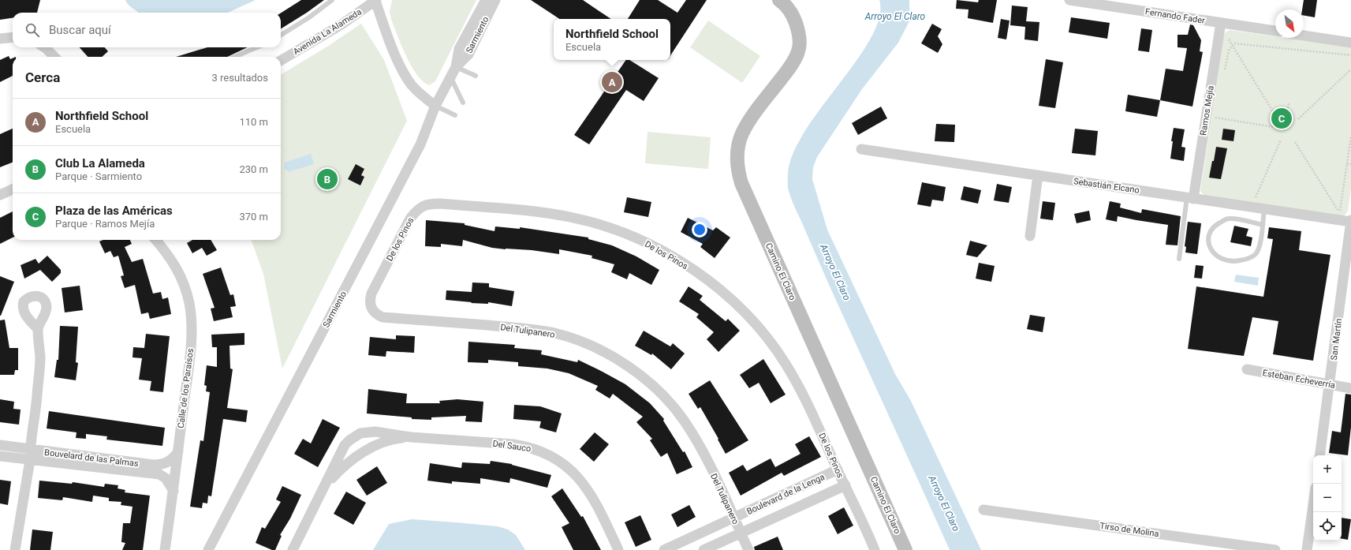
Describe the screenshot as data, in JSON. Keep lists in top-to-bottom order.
{
  "streets": {
    "street": [
      "Fernando Fader",
      "Avenida La Alameda",
      "Sarmiento",
      "Ramos Mejía",
      "Sebastián Elcano",
      "De los Pinos",
      "Camino El Claro",
      "Del Tulipanero",
      "San Martín",
      "Esteban Echeverría",
      "Calle de los Paraísos",
      "Del Sauco",
      "Bouvelard de las Palmas",
      "Boulevard de la Lenga",
      "Tirso de Molina"
    ]
  },
  "crossings": [
    ["Fernando Fader", "Ramos Mejía"],
    ["Ramos Mejía", "Sebastián Elcano"],
    ["Sebastián Elcano", "San Martín"],
    ["De los Pinos", "Del Tulipanero"],
    ["De los Pinos", "Boulevard de la Lenga"],
    ["Del Tulipanero", "Boulevard de la Lenga"],
    ["San Martín", "Esteban Echeverría"],
    ["Calle de los Paraísos", "Bouvelard de las Palmas"]
  ],
  "water": ["Arroyo El Claro"],
  "north": "bottom right",
  "page": {
    "search": "Buscar aquí",
    "popup": ["Northfield School", "Escuela"],
    "heading": ["Cerca", "3 resultados"],
    "pins": ["A", "C", "B"],
    "list": [
      {
        "mark": "A",
        "name": "Northfield School",
        "note": "Escuela",
        "value": "110 m"
      },
      {
        "mark": "B",
        "name": "Club La Alameda",
        "note": "Parque · Sarmiento",
        "value": "230 m"
      },
      {
        "mark": "C",
        "name": "Plaza de las Américas",
        "note": "Parque · Ramos Mejía",
        "value": "370 m"
      }
    ],
    "map_buttons": ["+", "−"]
  }
}
